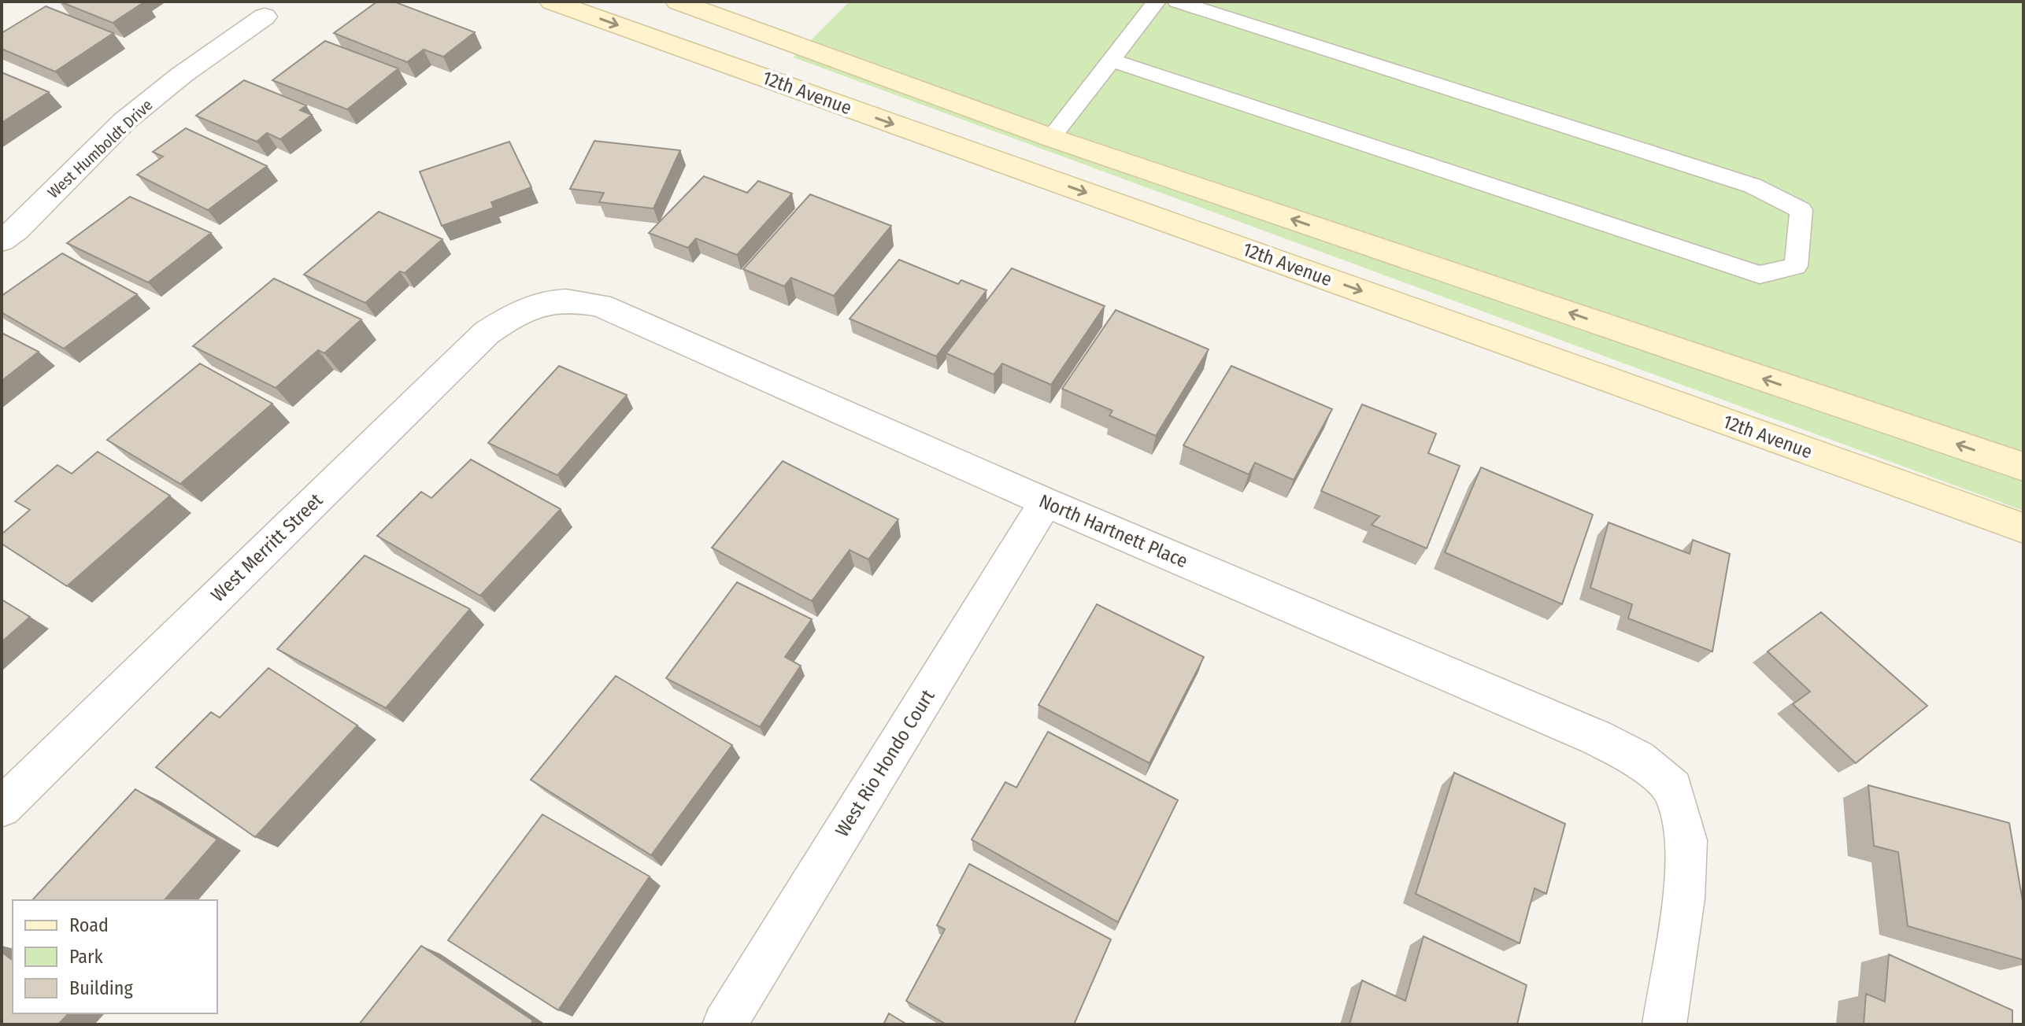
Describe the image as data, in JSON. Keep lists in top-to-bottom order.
{
  "streets": {
    "main road": ["12th Avenue"],
    "street": [
      "West Humboldt Drive",
      "North Hartnett Place",
      "West Merritt Street",
      "West Rio Hondo Court"
    ]
  },
  "crossings": [
    ["North Hartnett Place", "West Merritt Street"],
    ["North Hartnett Place", "West Rio Hondo Court"]
  ],
  "legend": ["Road", "Park", "Building"]
}
